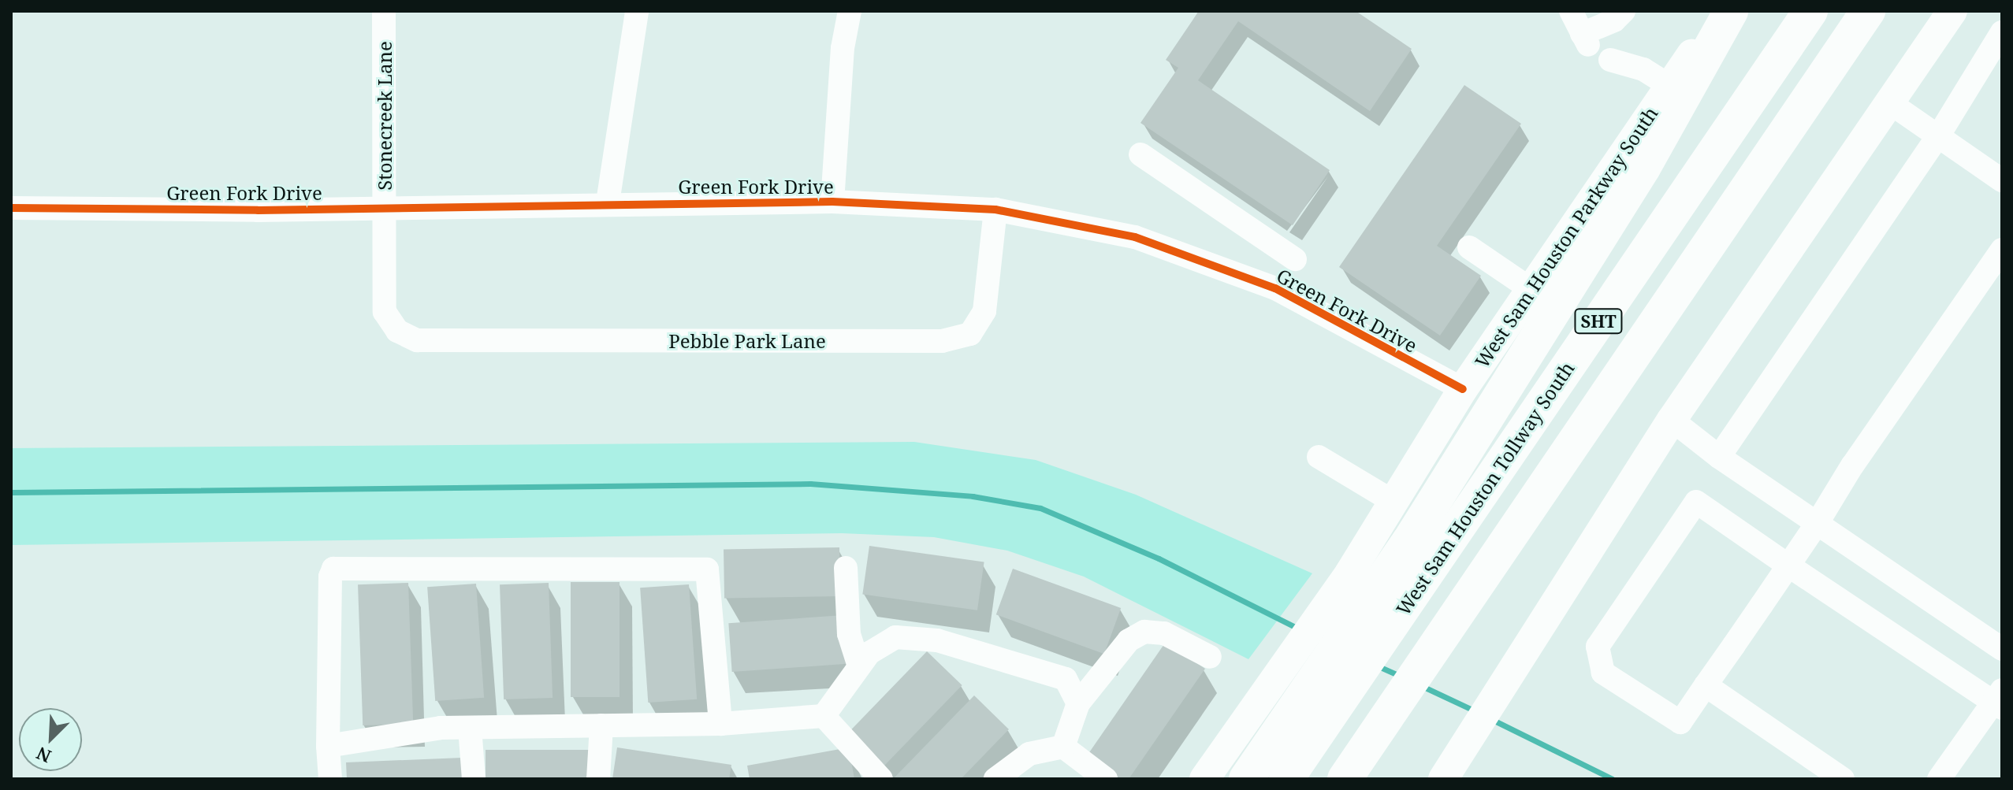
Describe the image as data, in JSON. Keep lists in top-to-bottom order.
{
  "streets": {
    "highway": ["SHT", "West Sam Houston Tollway South"],
    "main road": ["West Sam Houston Parkway South"],
    "street": ["Stonecreek Lane", "Green Fork Drive", "Pebble Park Lane"]
  },
  "crossings": [
    ["Stonecreek Lane", "Green Fork Drive"],
    ["Stonecreek Lane", "Pebble Park Lane"],
    ["Green Fork Drive", "West Sam Houston Parkway South"],
    ["Green Fork Drive", "Pebble Park Lane"]
  ],
  "north": "bottom left"
}
